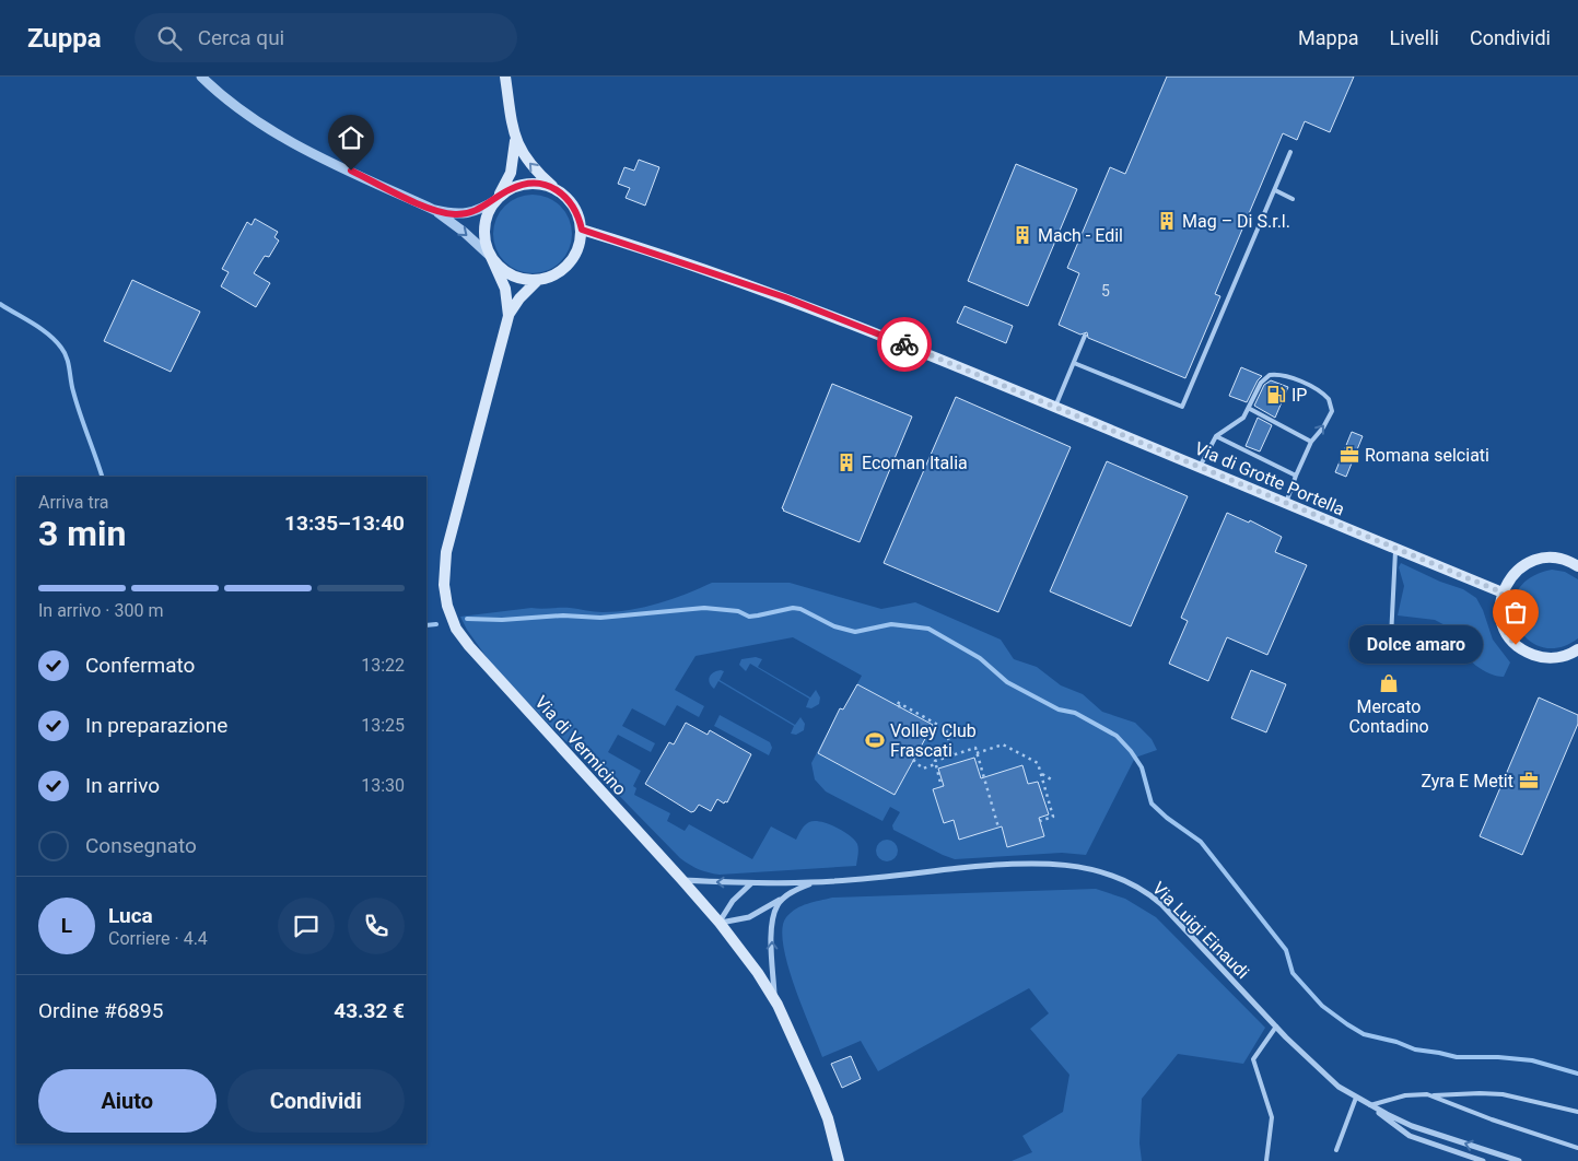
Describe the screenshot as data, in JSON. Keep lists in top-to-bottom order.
{
  "streets": {
    "main road": ["Via di Grotte Portella", "Via di Vermicino"],
    "street": ["Via Luigi Einaudi"]
  },
  "crossings": [
    ["Via di Grotte Portella", "Via di Vermicino"],
    ["Via di Vermicino", "Via Luigi Einaudi"]
  ],
  "places": {
    "building": ["Mag – Di S.r.l.", "Mach - Edil", "Ecoman Italia"],
    "fuel station": ["IP"],
    "office": ["Romana selciati", "Zyra E Metit"],
    "other": ["Dolce amaro"],
    "shop": ["Mercato Contadino"],
    "sports": ["Volley Club Frascati"]
  },
  "house_numbers": ["5"],
  "page": {
    "header": "Zuppa",
    "search": "Cerca qui",
    "nav": ["Mappa", "Livelli", "Condividi"],
    "heading": ["3 min", "Arriva tra", "13:35–13:40"],
    "panel": [
      "Luca",
      "Corriere · 4.4",
      "Ordine #6895",
      "43.32 €"
    ],
    "bar": "In arrivo · 300 m",
    "bubble": "Dolce amaro",
    "list": [
      ["Confermato", "13:22"],
      ["In preparazione", "13:25"],
      ["In arrivo", "13:30"],
      "Consegnato"
    ],
    "round": "L",
    "buttons": ["Aiuto", "Condividi"]
  }
}
